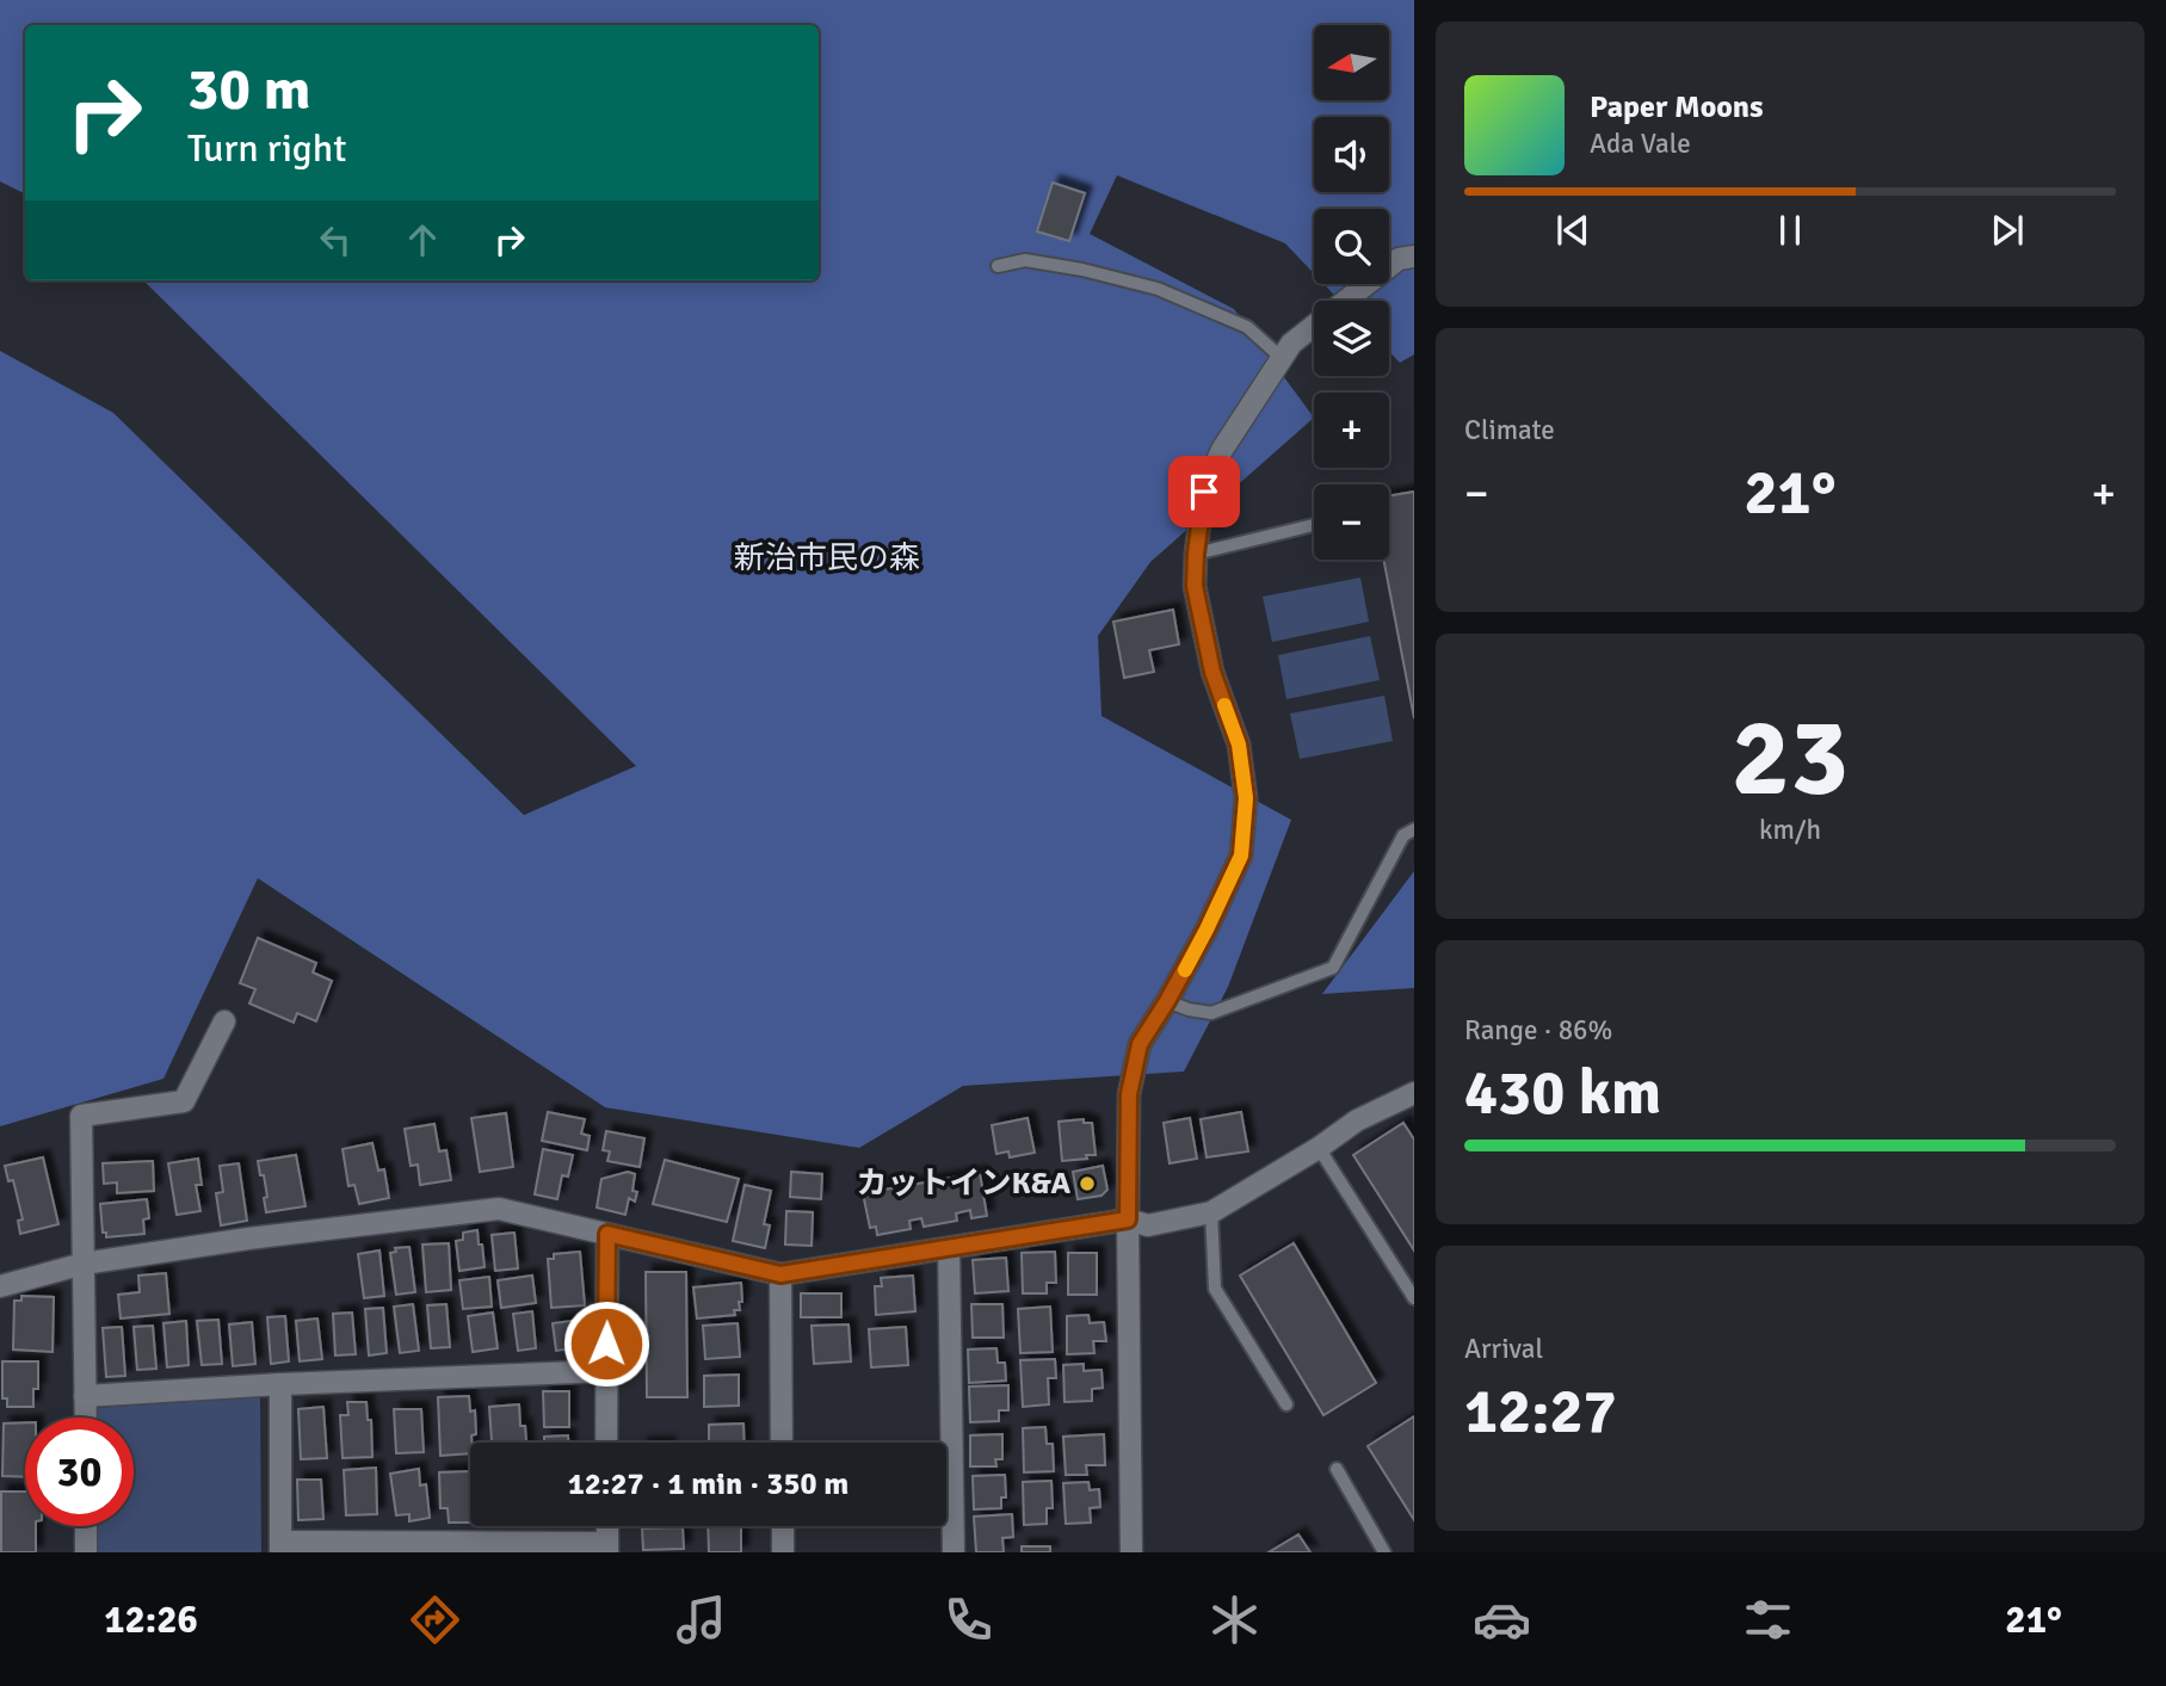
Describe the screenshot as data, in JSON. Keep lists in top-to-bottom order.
{
  "parks": ["新治市民の森"],
  "places": ["カットインK&A"],
  "north": "left",
  "page": {
    "map_buttons": ["+", "−"],
    "turn": ["30 m", "Turn right"],
    "song": ["Paper Moons", "Ada Vale"],
    "tile": [
      "Climate",
      ["23", "km/h"],
      ["Range · 86%", "430 km"],
      ["Arrival", "12:27"]
    ],
    "heat": ["−", "21°", "+"],
    "limit": "30",
    "trip": "12:27 · 1 min · 350 m",
    "tabs": ["12:26", "21°"]
  }
}
